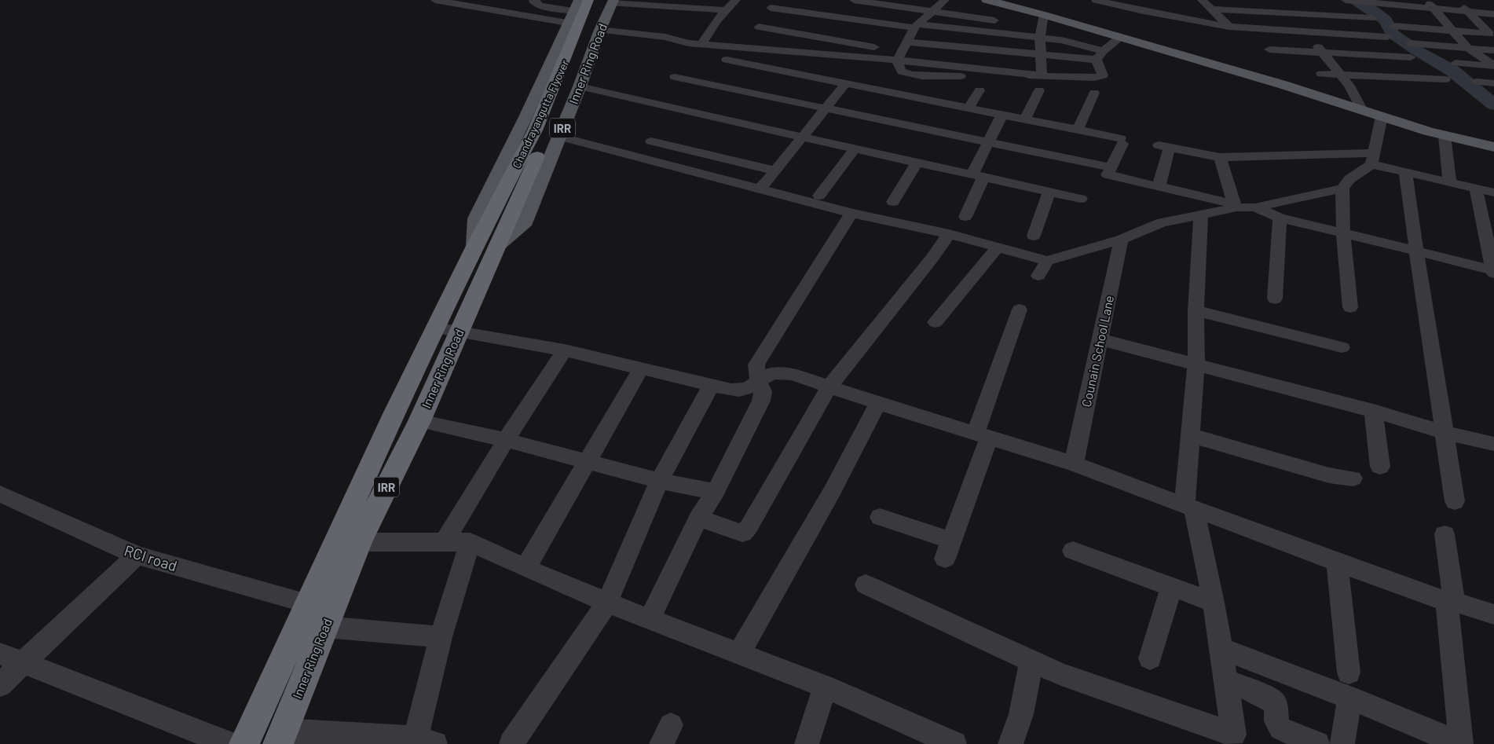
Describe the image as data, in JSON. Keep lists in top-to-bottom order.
{
  "streets": {
    "highway": ["Inner Ring Road", "Chandrayangutta Flyover", "IRR"],
    "street": ["Counain School Lane", "RCI road"]
  },
  "crossings": [
    ["Inner Ring Road", "Chandrayangutta Flyover"],
    ["Inner Ring Road", "RCI road"]
  ]
}
